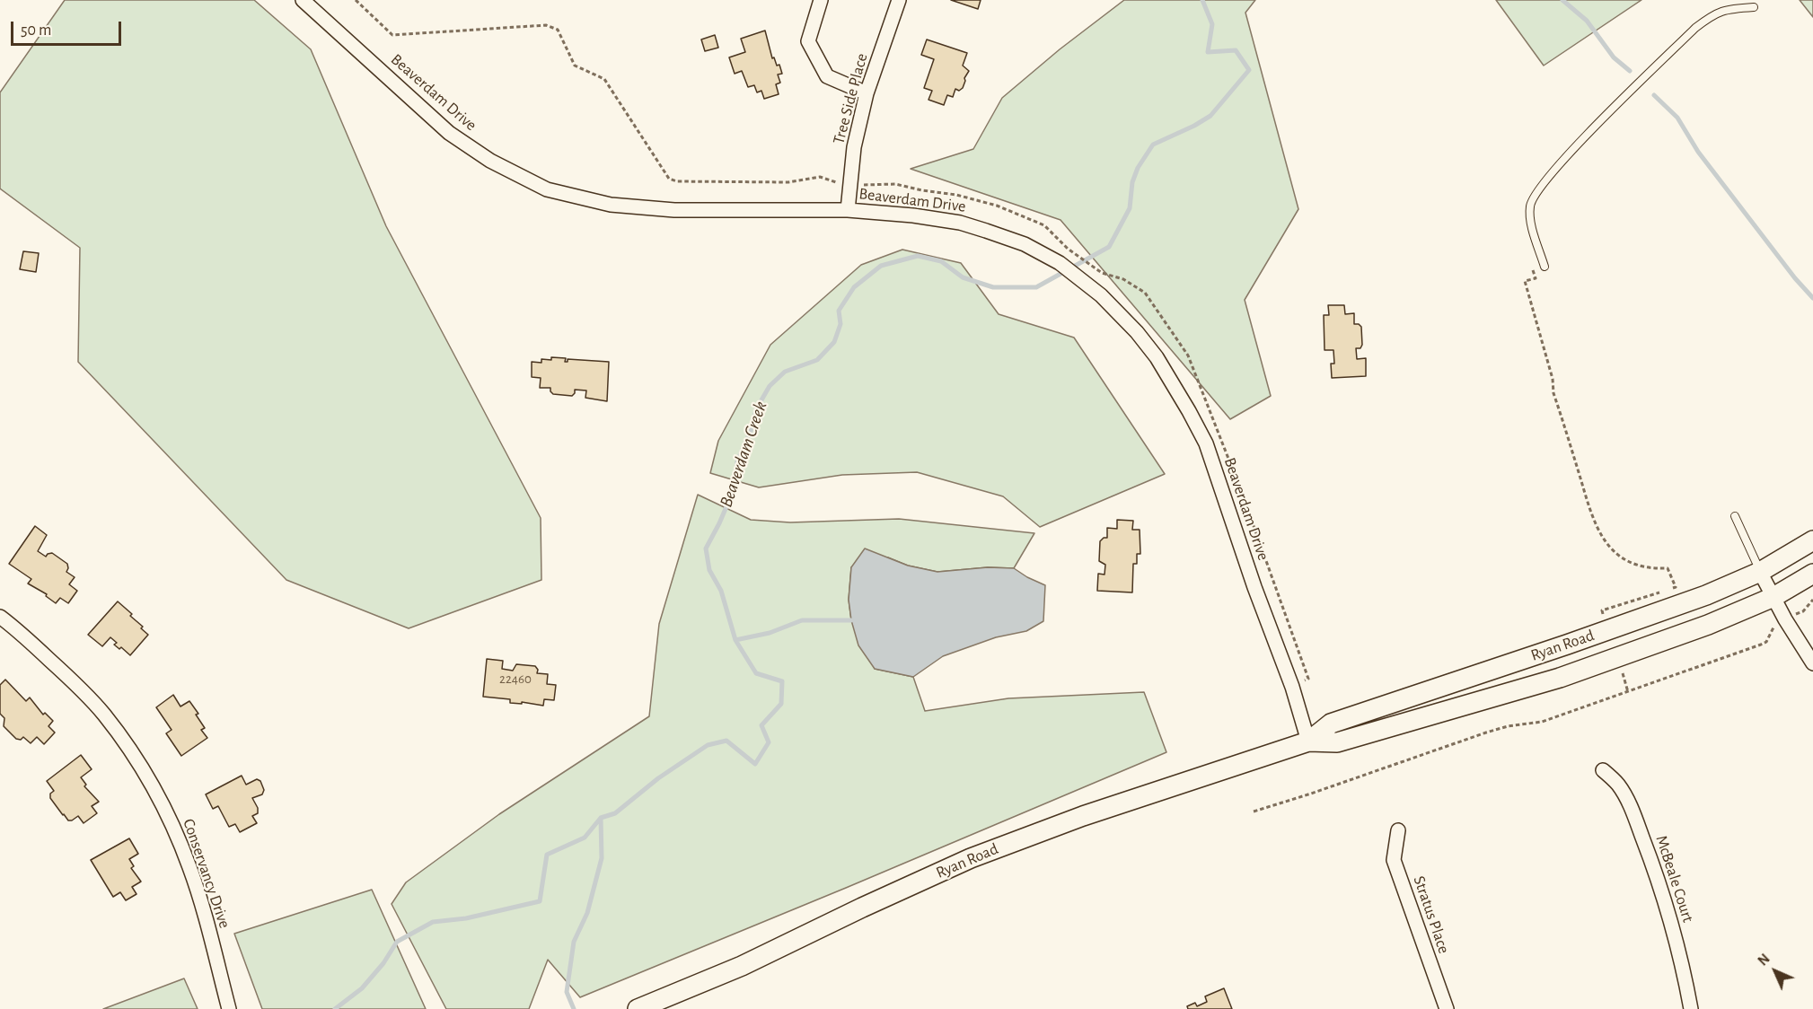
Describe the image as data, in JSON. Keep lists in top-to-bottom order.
{
  "streets": {
    "main road": ["Ryan Road"],
    "street": [
      "Beaverdam Drive",
      "Tree Side Place",
      "Conservancy Drive",
      "McBeale Court",
      "Stratus Place"
    ]
  },
  "crossings": [
    ["Beaverdam Drive", "Tree Side Place"],
    ["Beaverdam Drive", "Ryan Road"]
  ],
  "water": ["Beaverdam Creek"],
  "house_numbers": ["22460"],
  "scale_bar": "50 m",
  "north": "top left"
}
